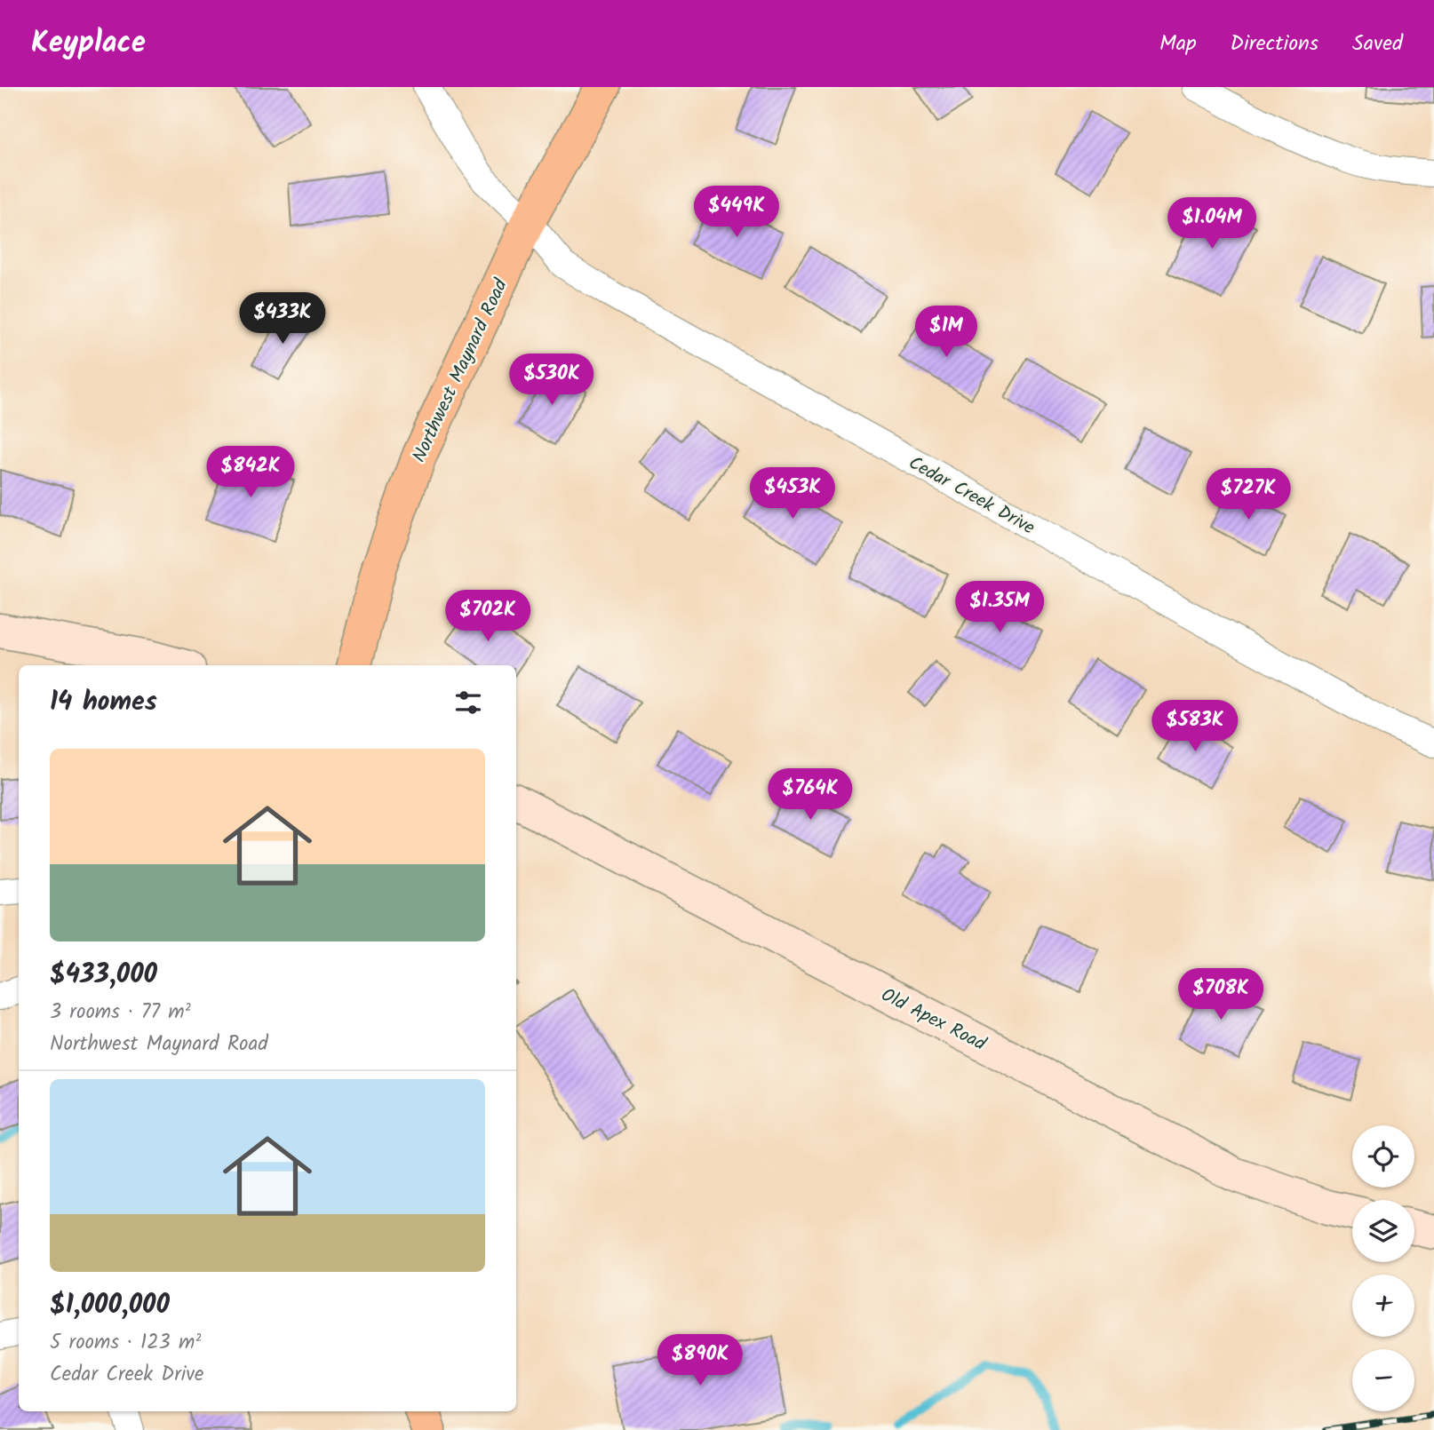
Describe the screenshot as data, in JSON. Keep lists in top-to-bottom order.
{
  "streets": {
    "main road": ["Northwest Maynard Road", "Old Apex Road"],
    "street": ["Cedar Creek Drive"]
  },
  "crossings": [
    ["Northwest Maynard Road", "Cedar Creek Drive"]
  ],
  "page": {
    "header": "Keyplace",
    "nav": ["Map", "Directions", "Saved"],
    "price": [
      "$449K",
      "$1.04M",
      "$433K",
      "$1M",
      "$530K",
      "$842K",
      "$453K",
      "$727K",
      "$1.35M",
      "$702K",
      "$583K",
      "$764K",
      "$708K",
      "$890K"
    ],
    "heading": "14 homes",
    "list": [
      {
        "name": "$433,000",
        "note": "3 rooms · 77 m² · Northwest Maynard Road"
      },
      {
        "name": "$1,000,000",
        "note": "5 rooms · 123 m² · Cedar Creek Drive"
      }
    ],
    "map_buttons": ["+", "−"]
  }
}
